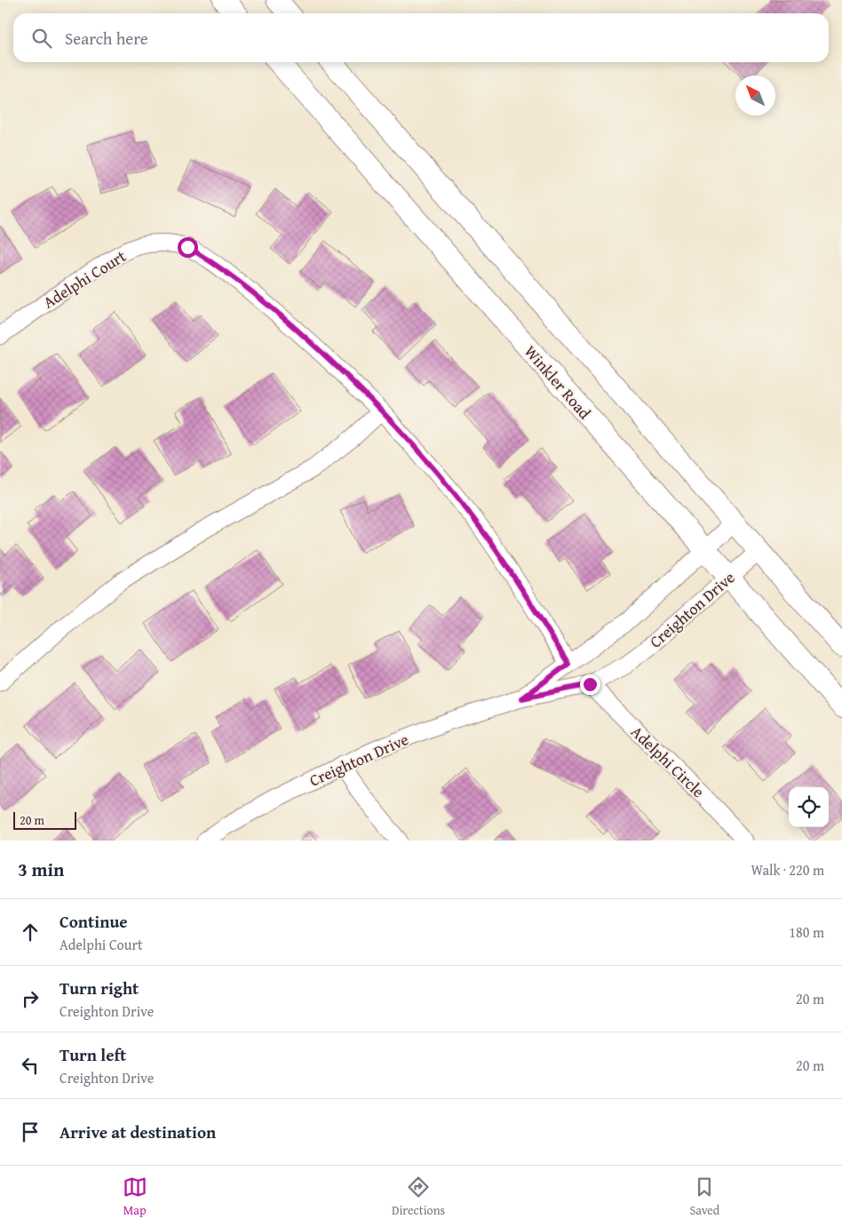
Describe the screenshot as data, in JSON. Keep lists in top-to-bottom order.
{
  "streets": {
    "street": [
      "Adelphi Court",
      "Winkler Road",
      "Creighton Drive",
      "Adelphi Circle"
    ]
  },
  "crossings": [
    ["Adelphi Court", "Creighton Drive"],
    ["Winkler Road", "Creighton Drive"],
    ["Creighton Drive", "Adelphi Circle"]
  ],
  "scale_bar": "20 m",
  "north": "top left",
  "page": {
    "search": "Search here",
    "scale": "20 m",
    "heading": ["3 min", "Walk · 220 m"],
    "list": [
      ["Continue", "Adelphi Court", "180 m"],
      ["Turn right", "Creighton Drive", "20 m"],
      ["Turn left", "Creighton Drive", "20 m"],
      "Arrive at destination"
    ],
    "nav": ["Map", "Directions", "Saved"]
  }
}
